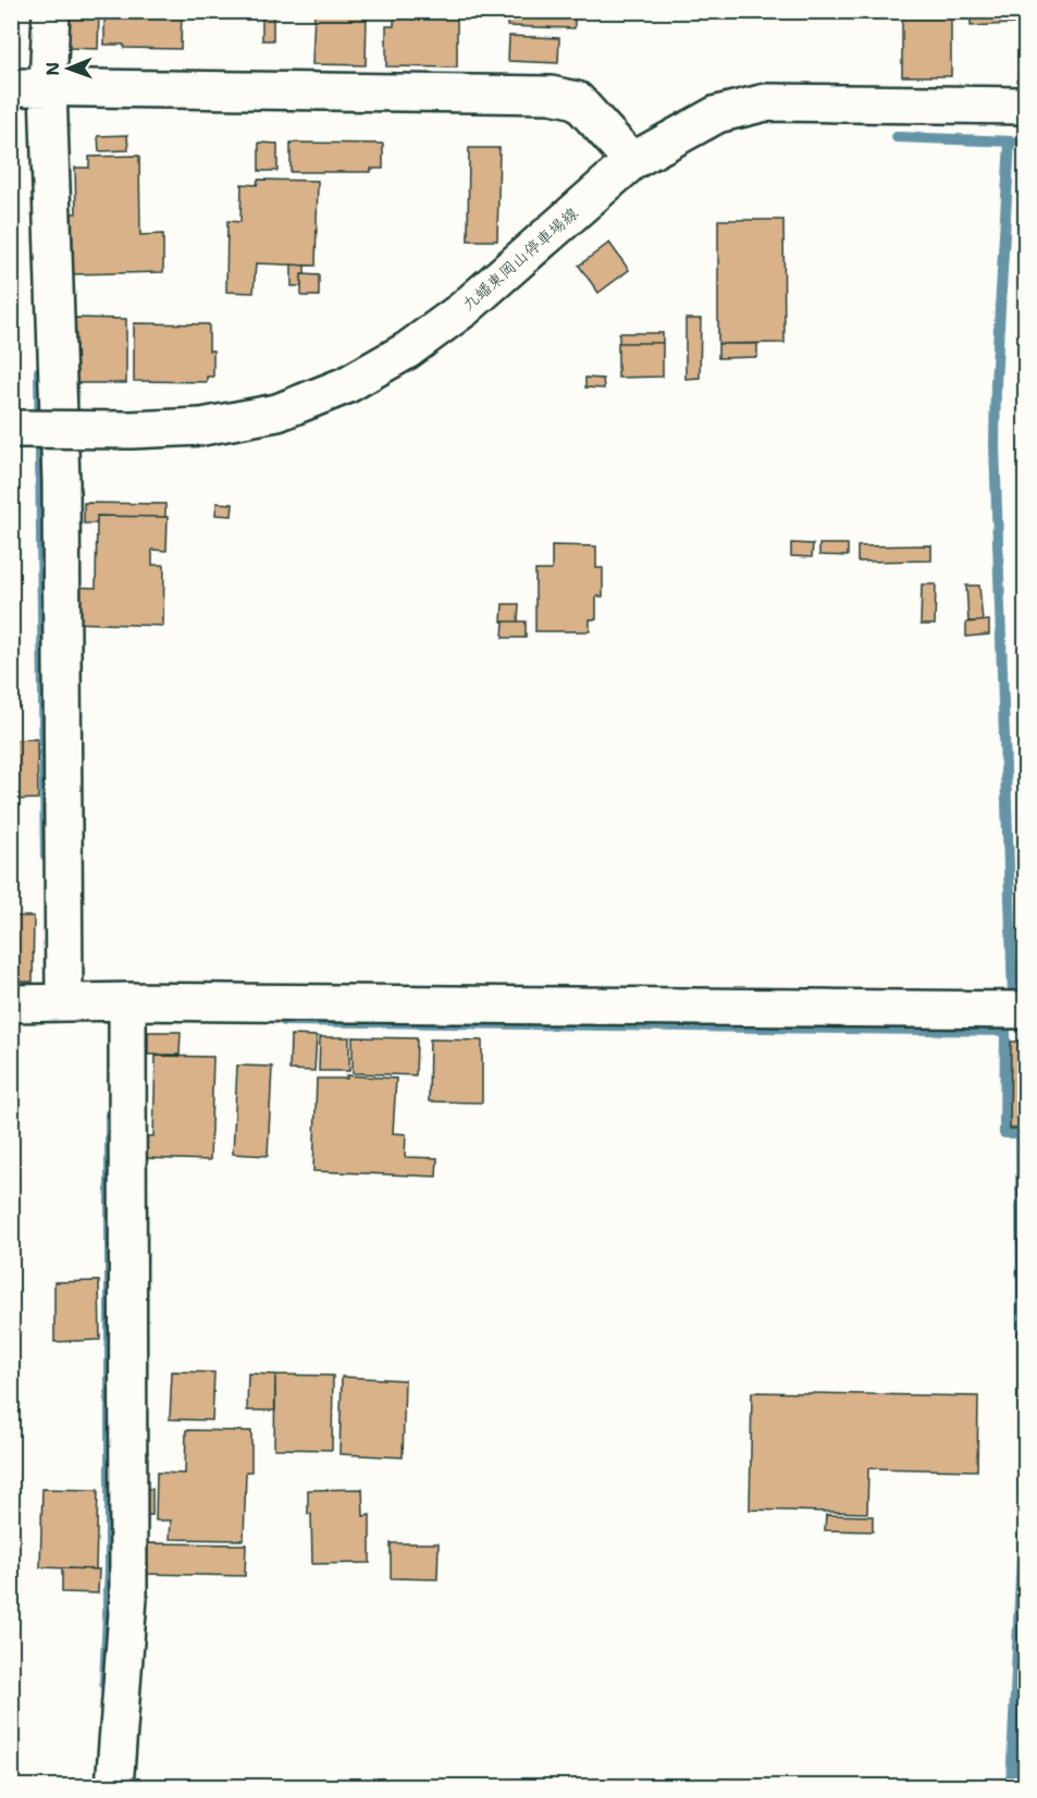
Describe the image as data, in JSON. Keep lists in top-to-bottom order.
{
  "streets": {
    "street": ["九蟠東岡山停車場線"]
  },
  "north": "left"
}
